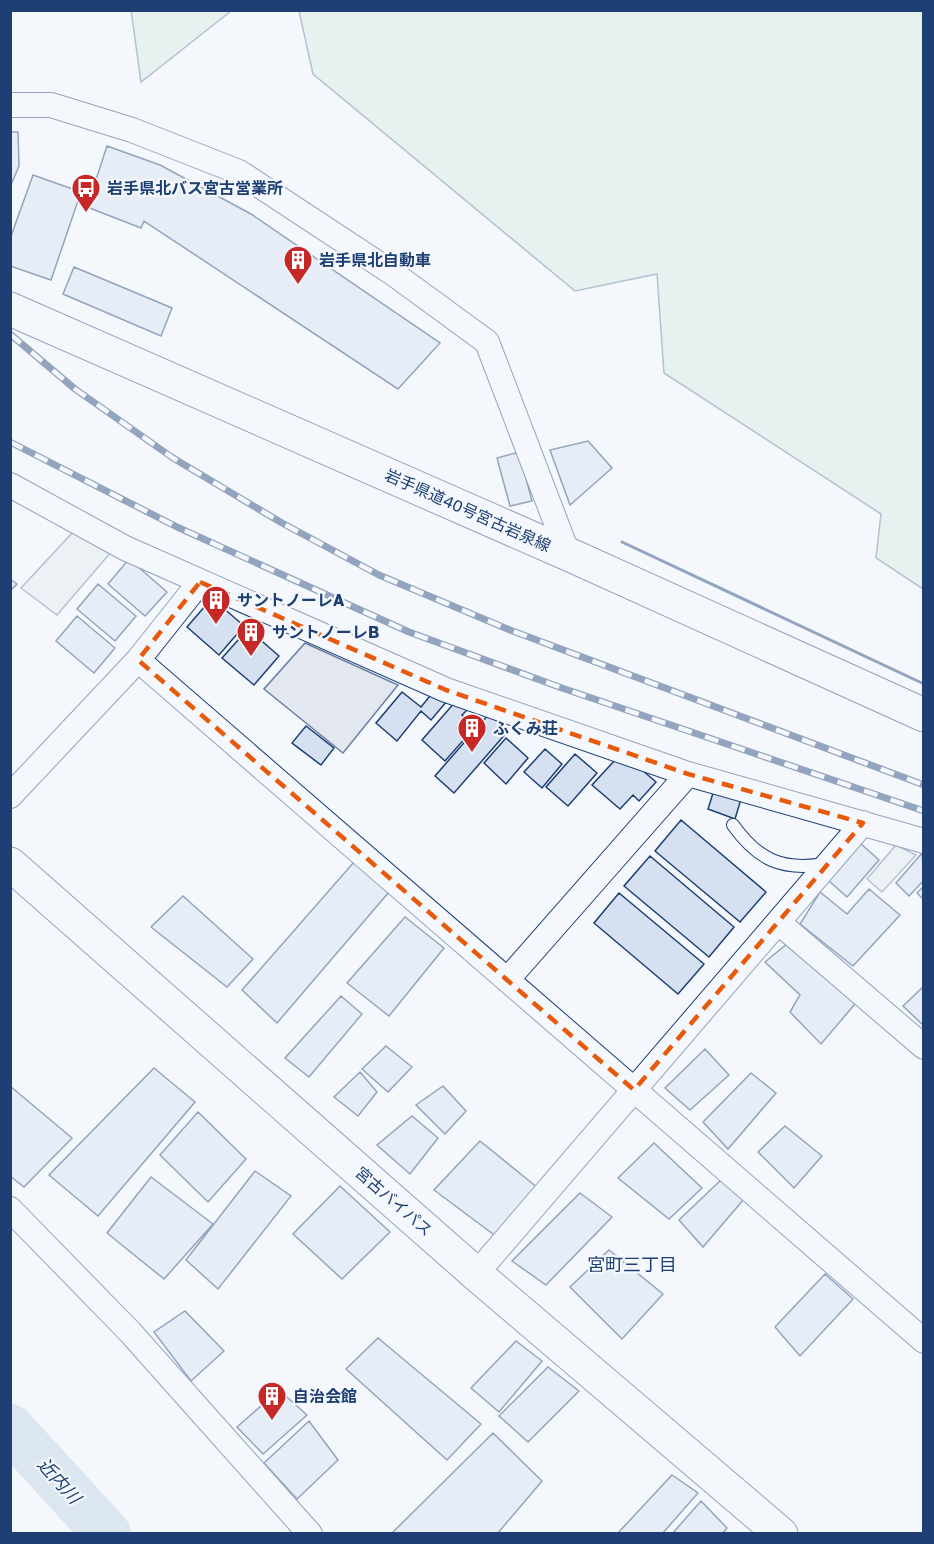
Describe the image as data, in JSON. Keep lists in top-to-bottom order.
{
  "streets": {
    "main road": ["岩手県道40号宮古岩泉線", "宮古バイパス"]
  },
  "districts": ["宮町三丁目"],
  "water": ["近内川"],
  "places": {
    "bus stop": ["岩手県北バス宮古営業所"],
    "building": [
      "岩手県北自動車",
      "サントノーレA",
      "サントノーレB",
      "ふくみ荘",
      "自治会館"
    ]
  }
}
